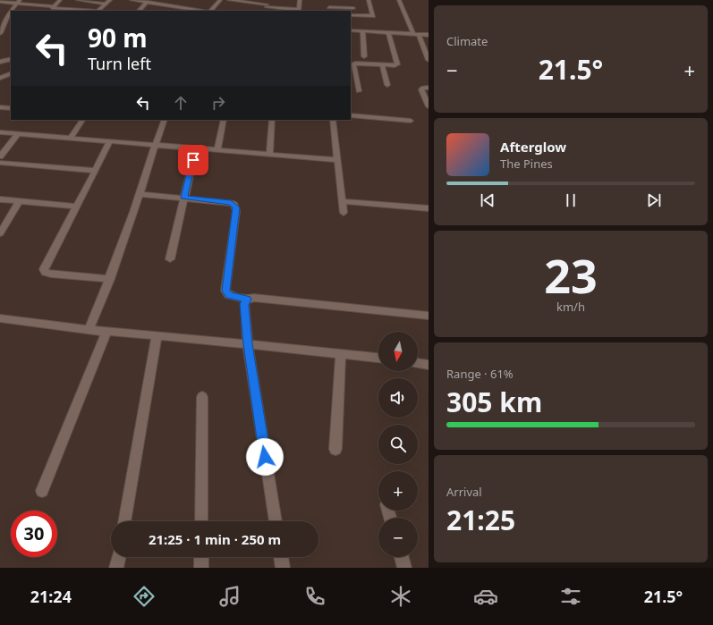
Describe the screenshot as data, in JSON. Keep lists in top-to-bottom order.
{
  "north": "bottom",
  "page": {
    "tile": [
      "Climate",
      ["23", "km/h"],
      ["Range · 61%", "305 km"],
      ["Arrival", "21:25"]
    ],
    "turn": ["90 m", "Turn left"],
    "heat": ["−", "21.5°", "+"],
    "song": ["Afterglow", "The Pines"],
    "map_buttons": ["+", "−"],
    "limit": "30",
    "trip": "21:25 · 1 min · 250 m",
    "tabs": ["21:24", "21.5°"]
  }
}
